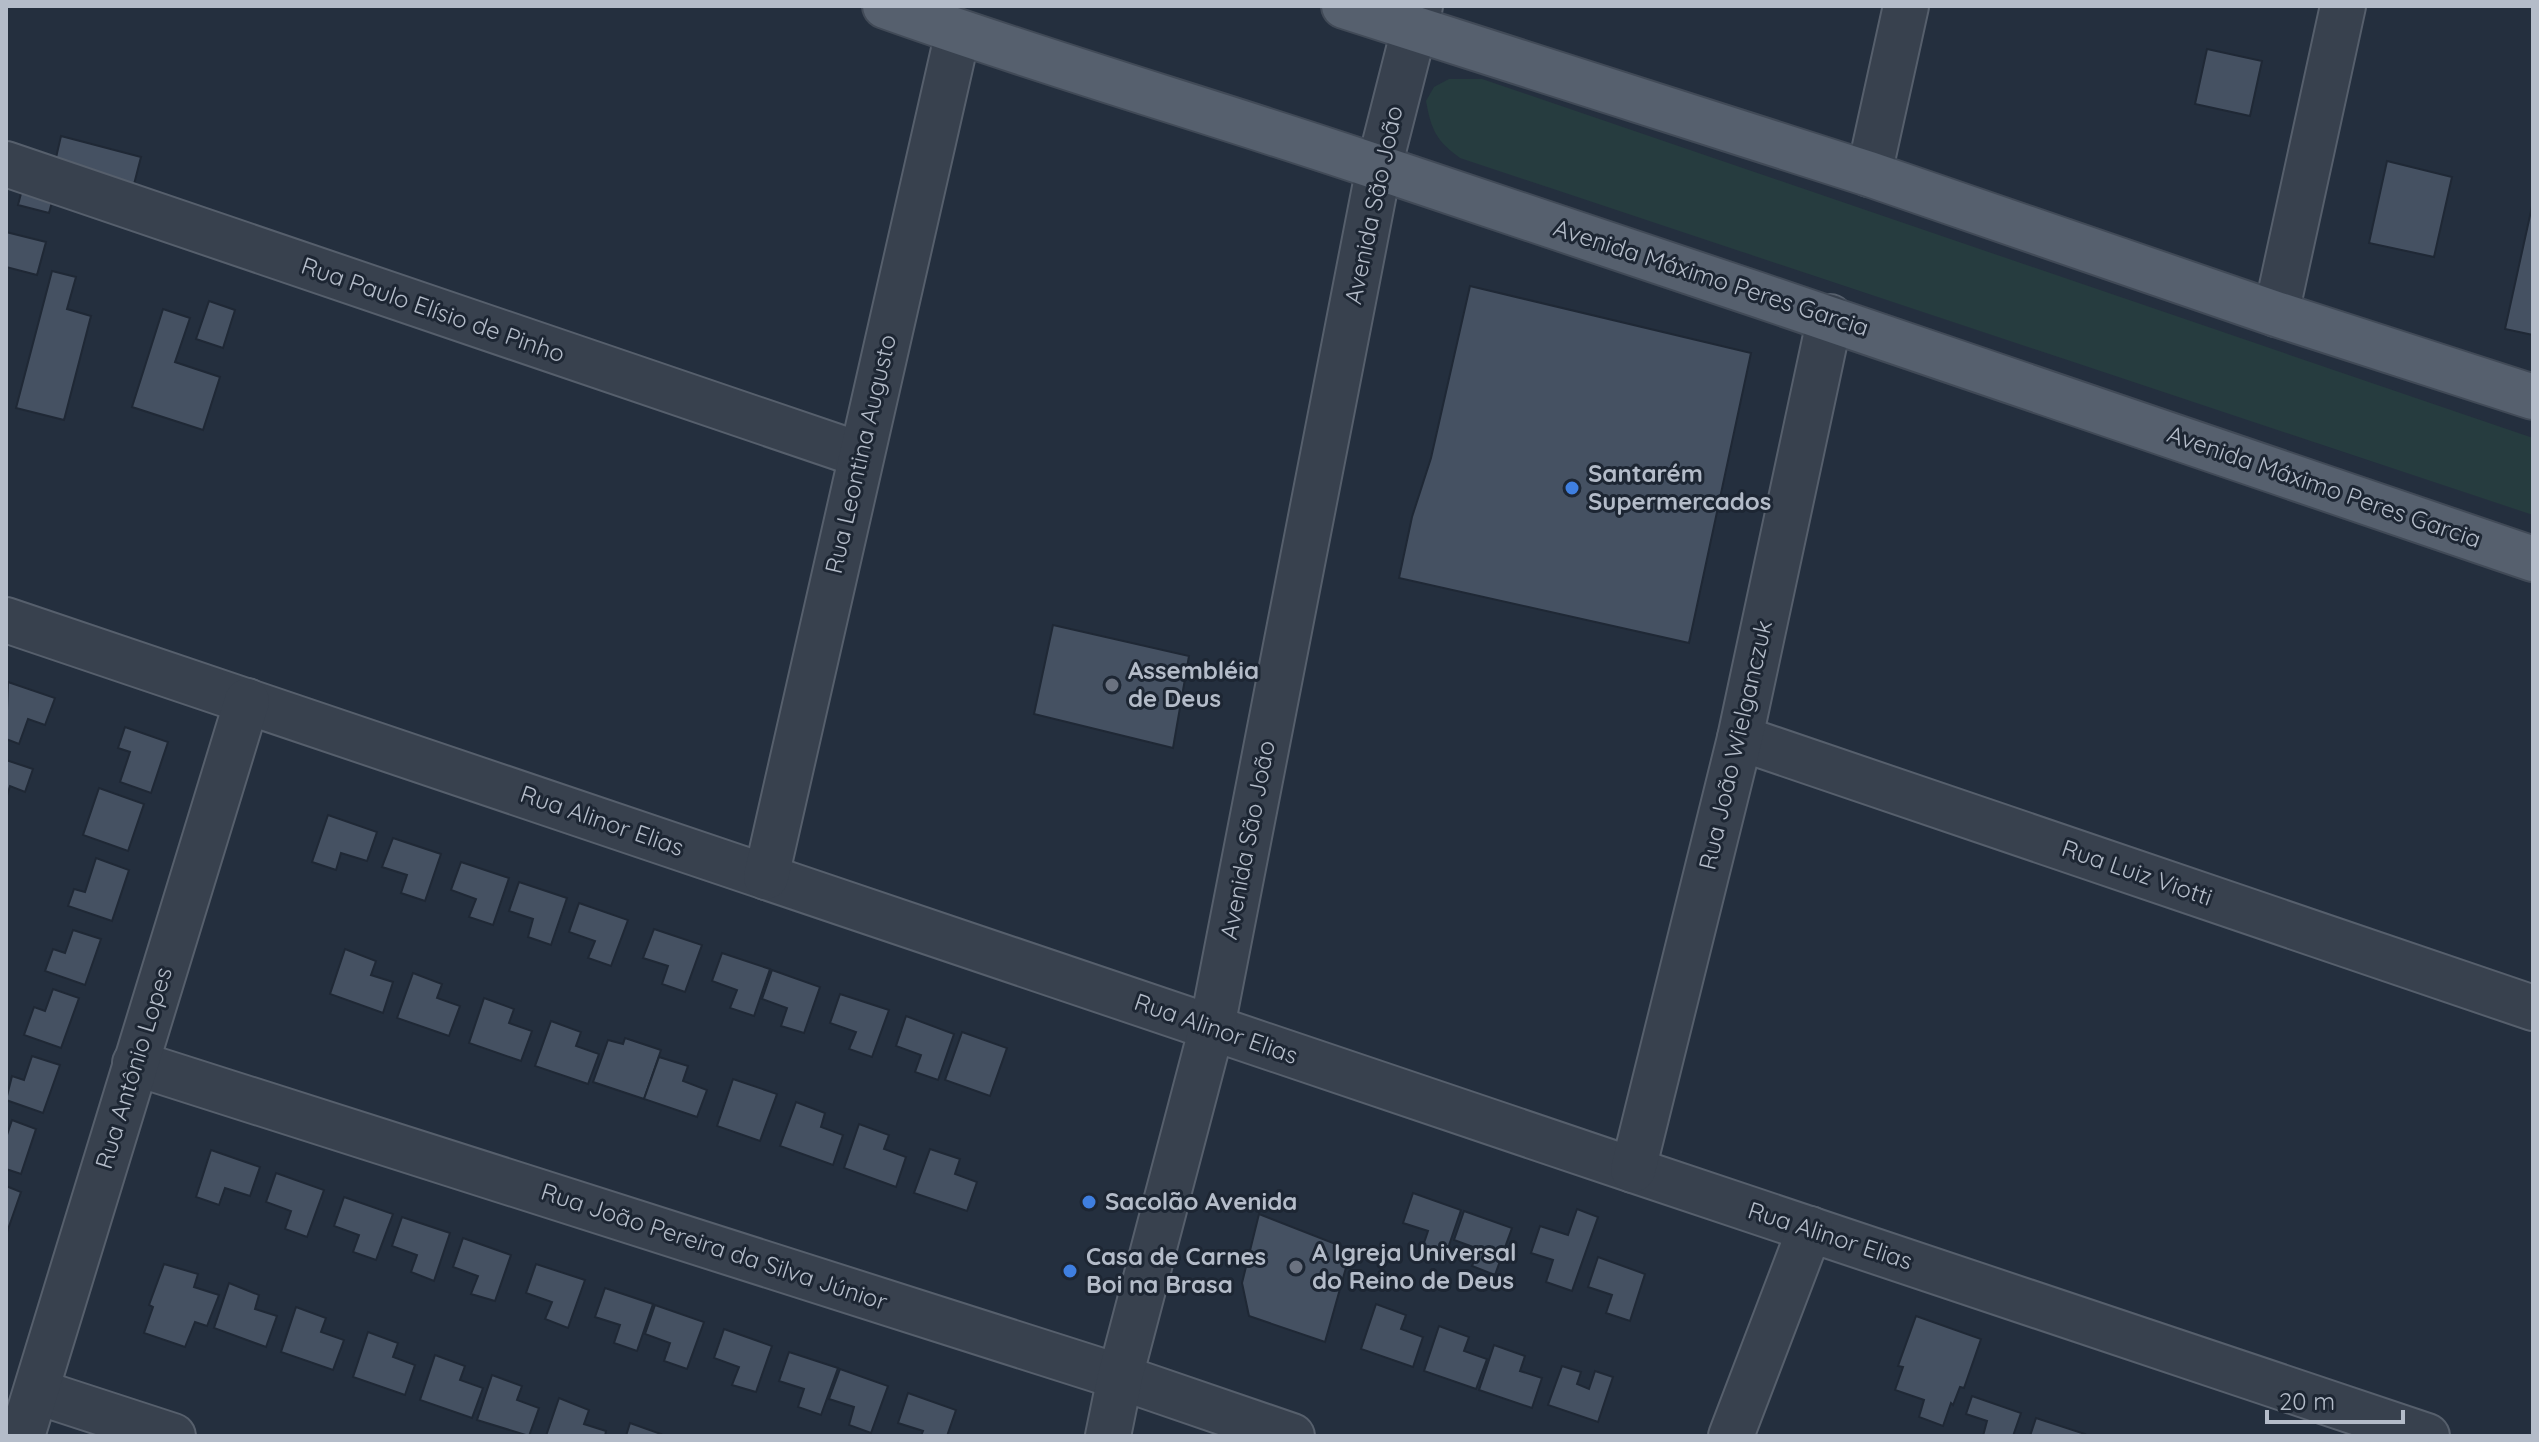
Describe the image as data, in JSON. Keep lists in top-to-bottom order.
{
  "streets": {
    "main road": ["Avenida Máximo Peres Garcia"],
    "street": [
      "Avenida São João",
      "Rua Paulo Elísio de Pinho",
      "Rua Leontina Augusto",
      "Rua João Wielganczuk",
      "Rua Alinor Elias",
      "Rua Luiz Viotti",
      "Rua Antônio Lopes",
      "Rua João Pereira da Silva Júnior"
    ]
  },
  "crossings": [
    ["Avenida São João", "Avenida Máximo Peres Garcia"],
    ["Avenida São João", "Rua Alinor Elias"],
    ["Avenida São João", "Rua João Pereira da Silva Júnior"],
    ["Avenida Máximo Peres Garcia", "Rua Leontina Augusto"],
    ["Avenida Máximo Peres Garcia", "Rua João Wielganczuk"],
    ["Rua Paulo Elísio de Pinho", "Rua Leontina Augusto"],
    ["Rua Leontina Augusto", "Rua Alinor Elias"],
    ["Rua João Wielganczuk", "Rua Alinor Elias"],
    ["Rua João Wielganczuk", "Rua Luiz Viotti"],
    ["Rua Alinor Elias", "Rua Antônio Lopes"],
    ["Rua Antônio Lopes", "Rua João Pereira da Silva Júnior"]
  ],
  "places": [
    "Santarém Supermercados",
    "Assembléia de Deus",
    "Sacolão Avenida",
    "A Igreja Universal do Reino de Deus",
    "Casa de Carnes Boi na Brasa"
  ],
  "scale_bar": "20 m"
}
